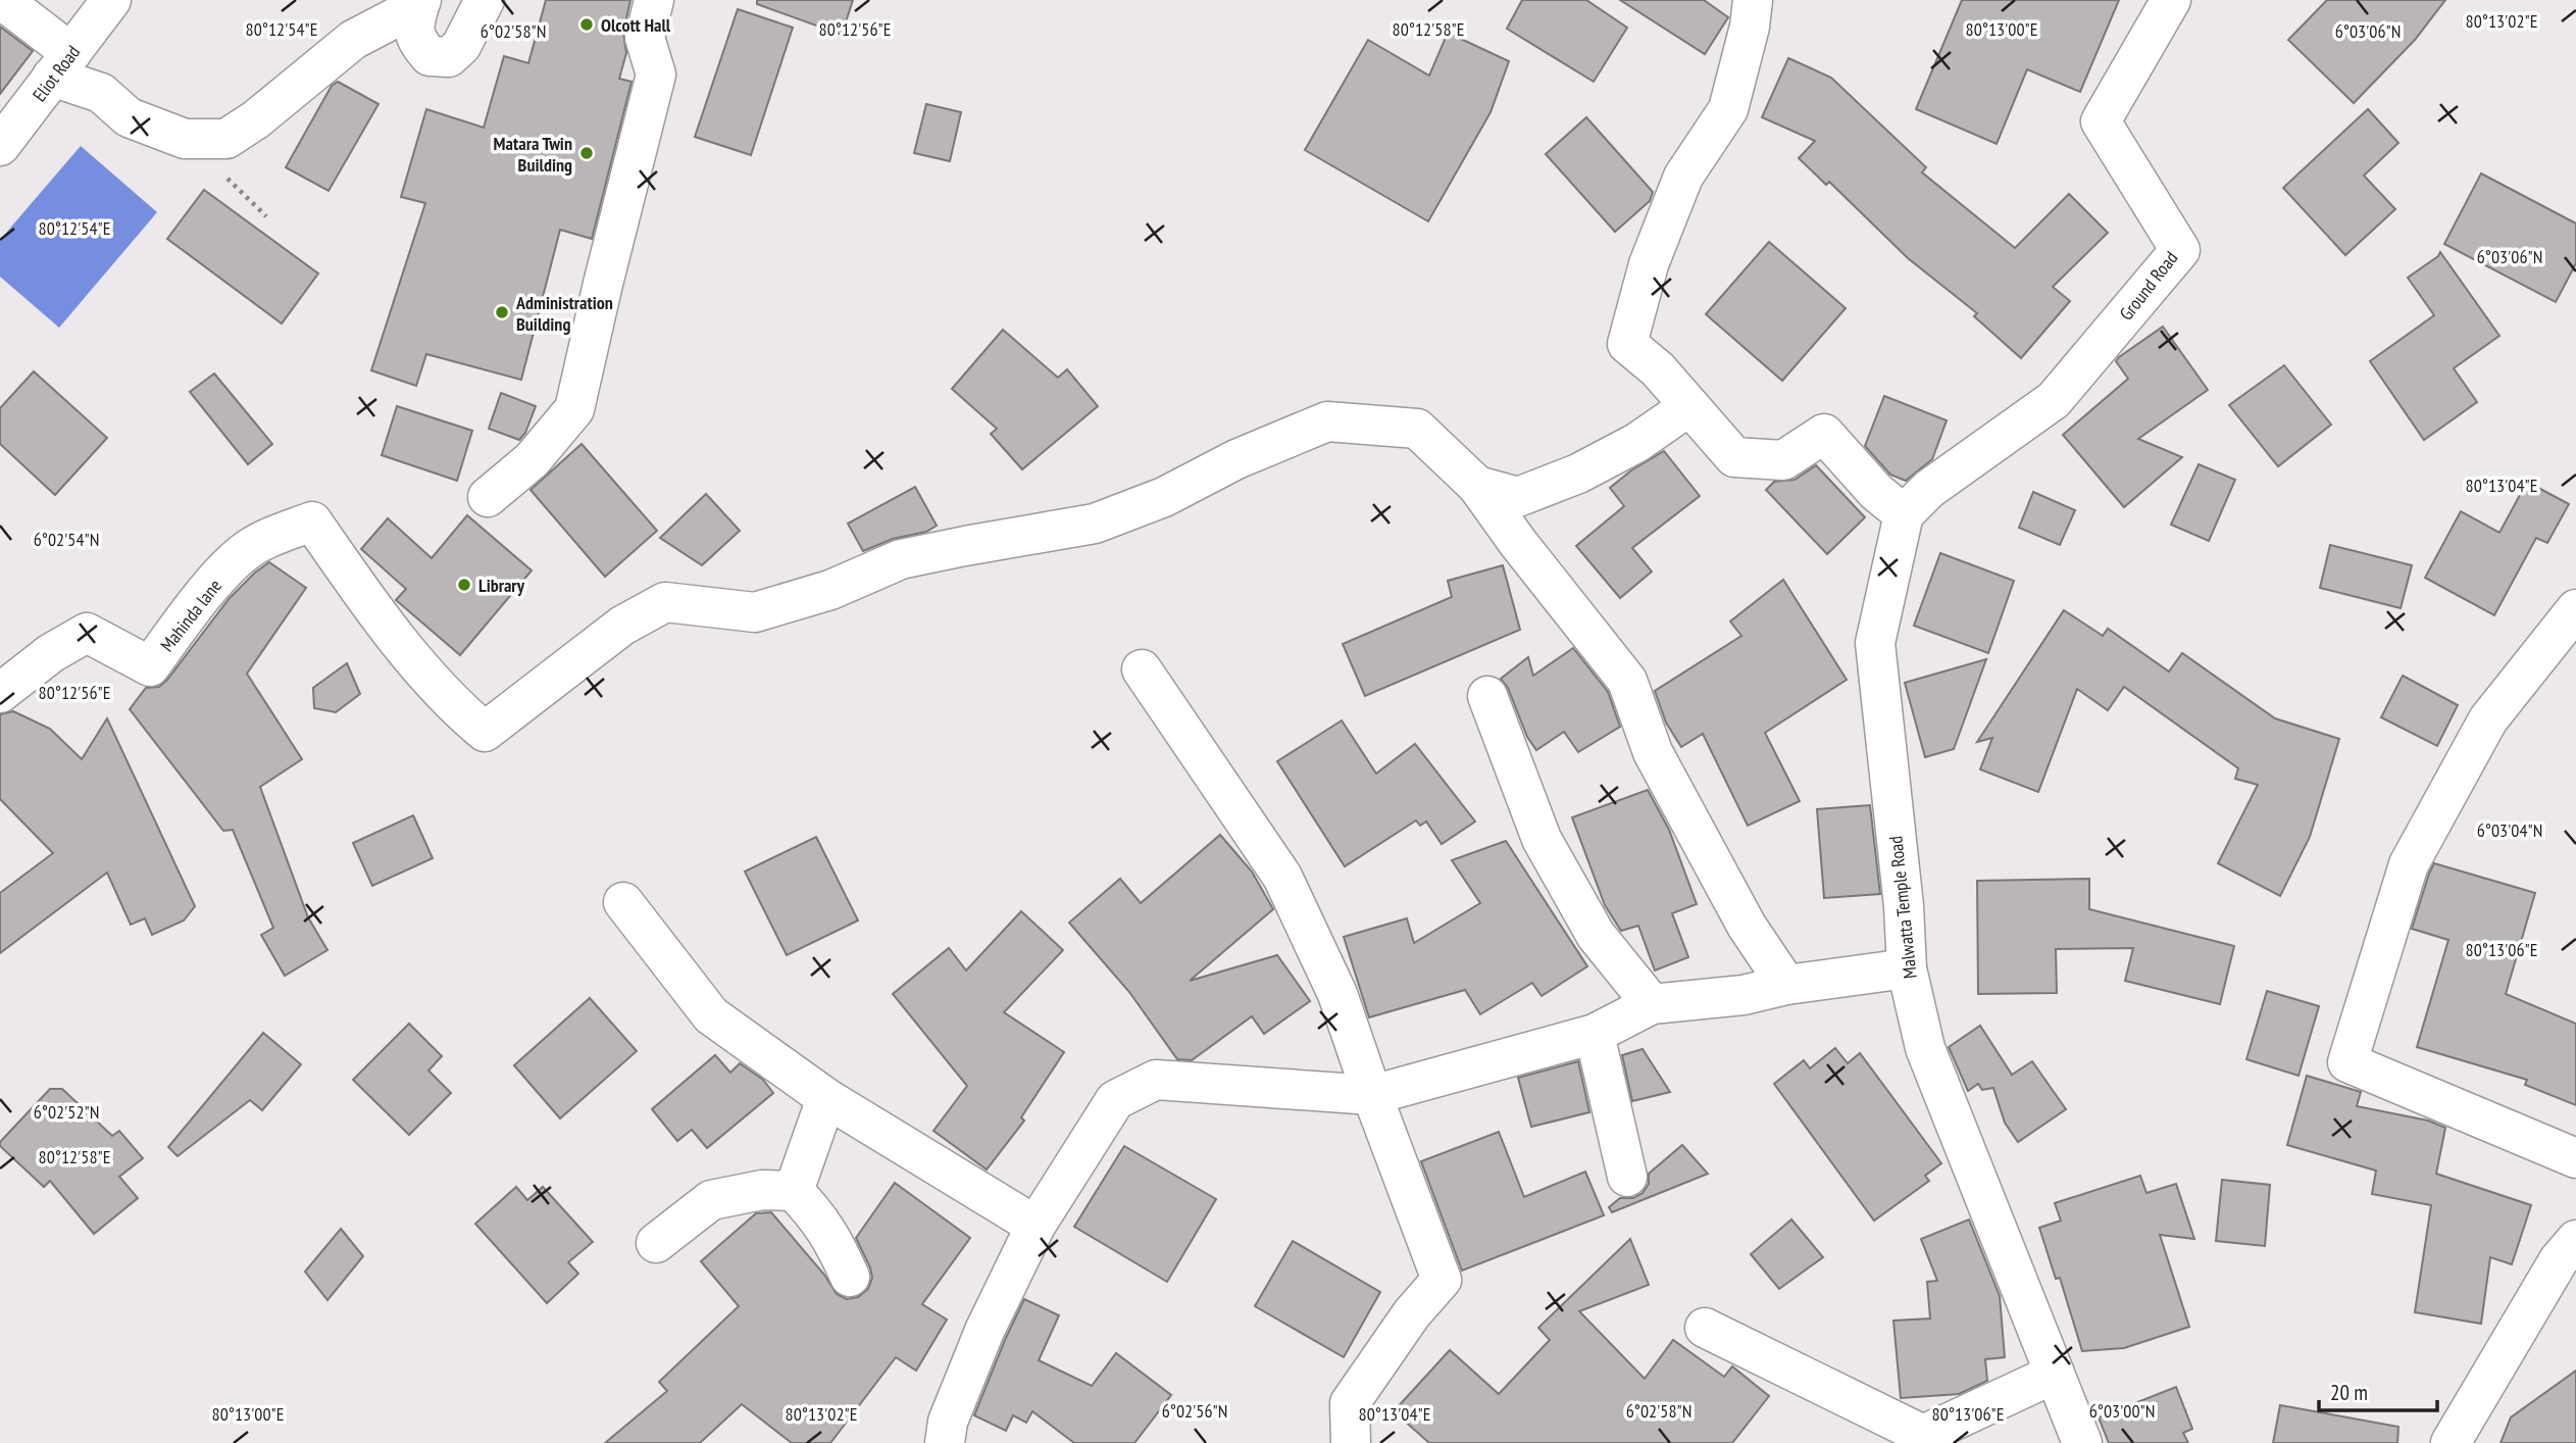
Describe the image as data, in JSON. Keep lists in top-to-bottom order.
{
  "streets": {
    "street": [
      "Eliot Road",
      "Ground Road",
      "Mahinda lane",
      "Malwatta Temple Road"
    ]
  },
  "crossings": [
    ["Ground Road", "Malwatta Temple Road"]
  ],
  "places": [
    "Olcott Hall",
    "Matara Twin Building",
    "Administration Building",
    "Library"
  ],
  "scale_bar": "20 m",
  "coordinates": [
    "80°13'02\"E",
    "80°12'56\"E",
    "80°12'54\"E",
    "80°12'58\"E",
    "80°13'00\"E",
    "6°02'58\"N",
    "6°03'06\"N",
    "80°13'04\"E",
    "6°02'54\"N",
    "6°03'04\"N",
    "80°13'06\"E",
    "6°02'52\"N",
    "6°02'56\"N",
    "6°03'00\"N"
  ]
}
